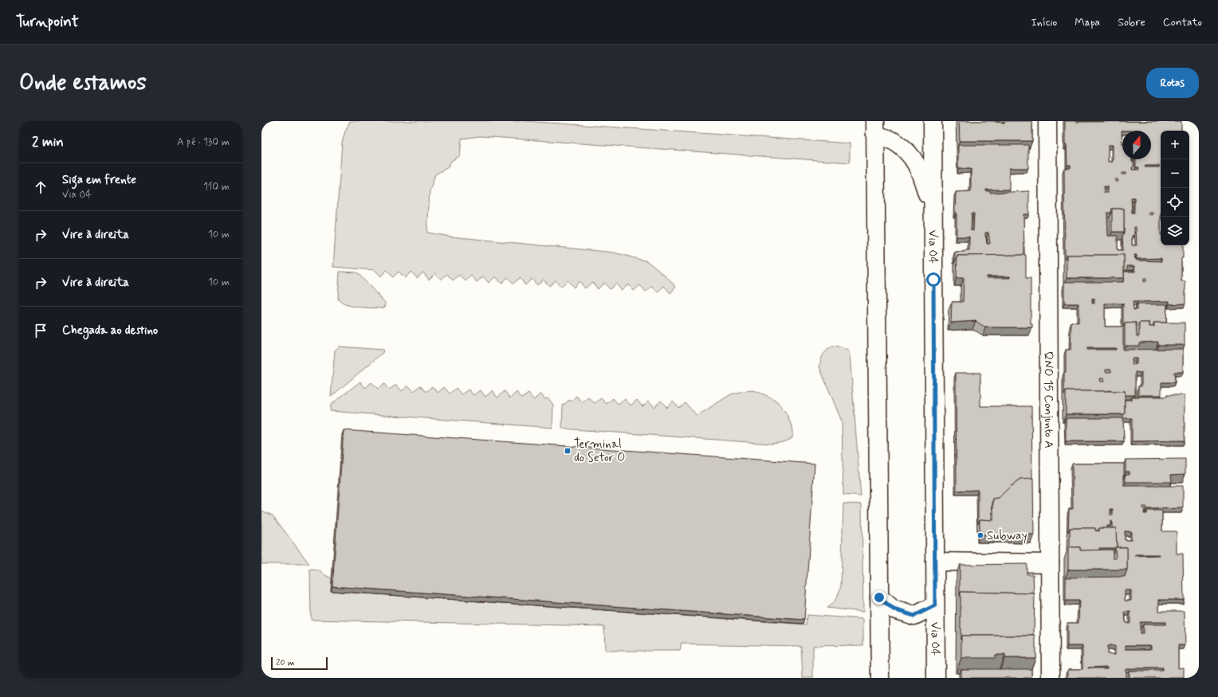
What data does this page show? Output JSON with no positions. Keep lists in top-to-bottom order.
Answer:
{
  "streets": {
    "main road": ["Via O4", "QNO 15 Conjunto A"]
  },
  "places": {
    "transit": ["Terminal do Setor O"],
    "other": ["Subway"]
  },
  "scale_bar": "20 m",
  "north": "top",
  "page": {
    "header": "Turnpoint",
    "nav": [
      "Início",
      "Mapa",
      "Sobre",
      "Contato"
    ],
    "buttons": "Rotas",
    "title": "Onde estamos",
    "heading": ["2 min", "A pé · 130 m"],
    "map_buttons": ["+", "−"],
    "list": [
      ["Siga em frente", "Via O4", "110 m"],
      ["Vire à direita", "10 m"],
      ["Vire à direita", "10 m"],
      "Chegada ao destino"
    ],
    "scale": "20 m"
  }
}
